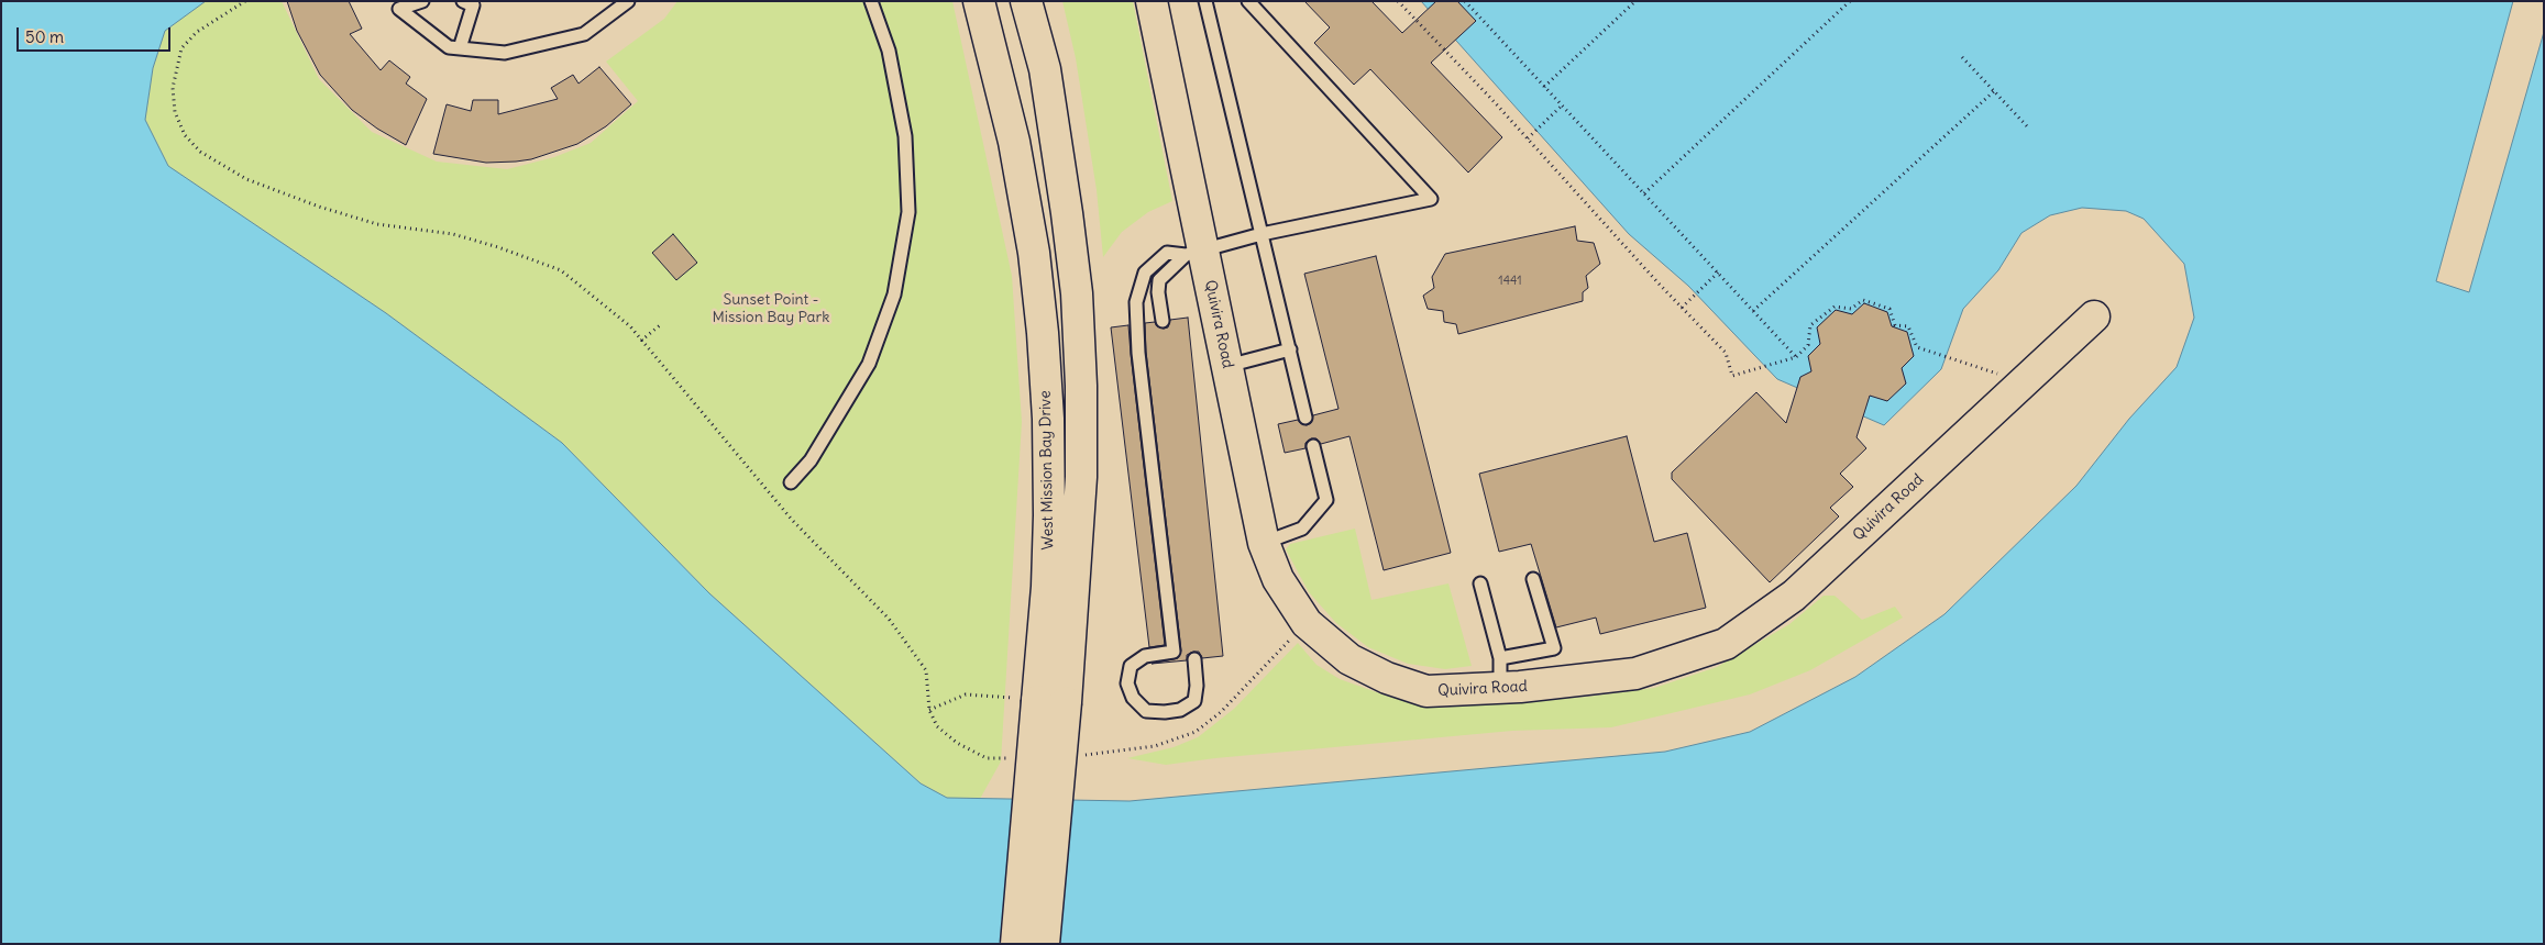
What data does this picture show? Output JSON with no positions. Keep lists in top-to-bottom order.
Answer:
{
  "streets": {
    "main road": ["Quivira Road", "West Mission Bay Drive"]
  },
  "parks": ["Sunset Point - Mission Bay Park"],
  "house_numbers": ["1441"],
  "scale_bar": "50 m"
}
